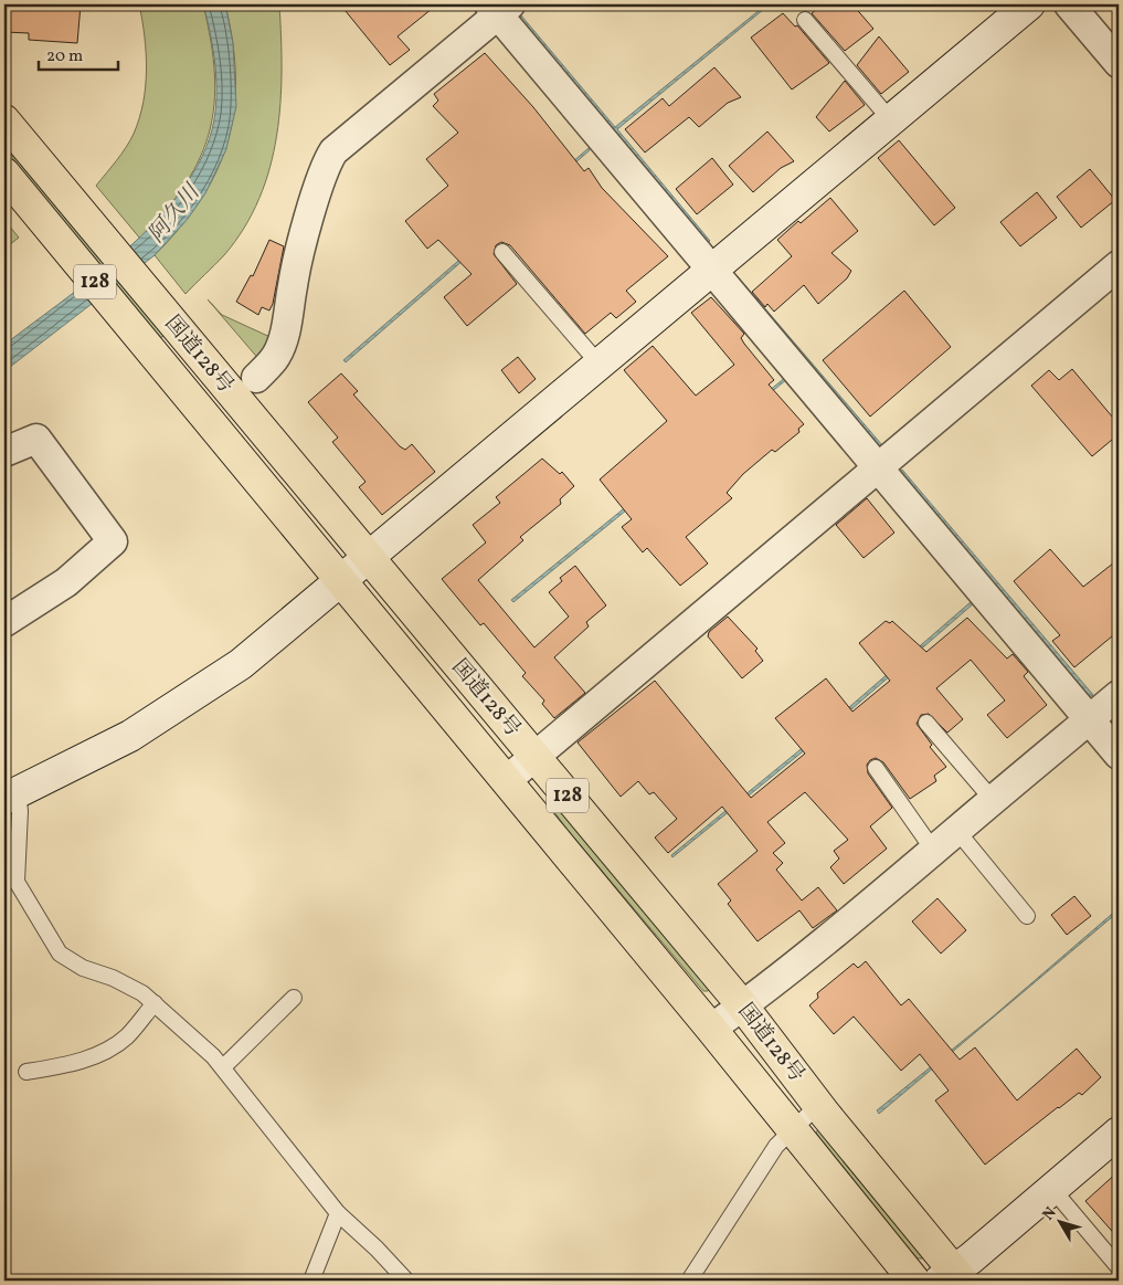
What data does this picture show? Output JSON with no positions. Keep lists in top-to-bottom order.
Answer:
{
  "streets": {
    "highway": ["128", "国道128号"]
  },
  "water": ["阿久川"],
  "scale_bar": "20 m",
  "north": "top left"
}
